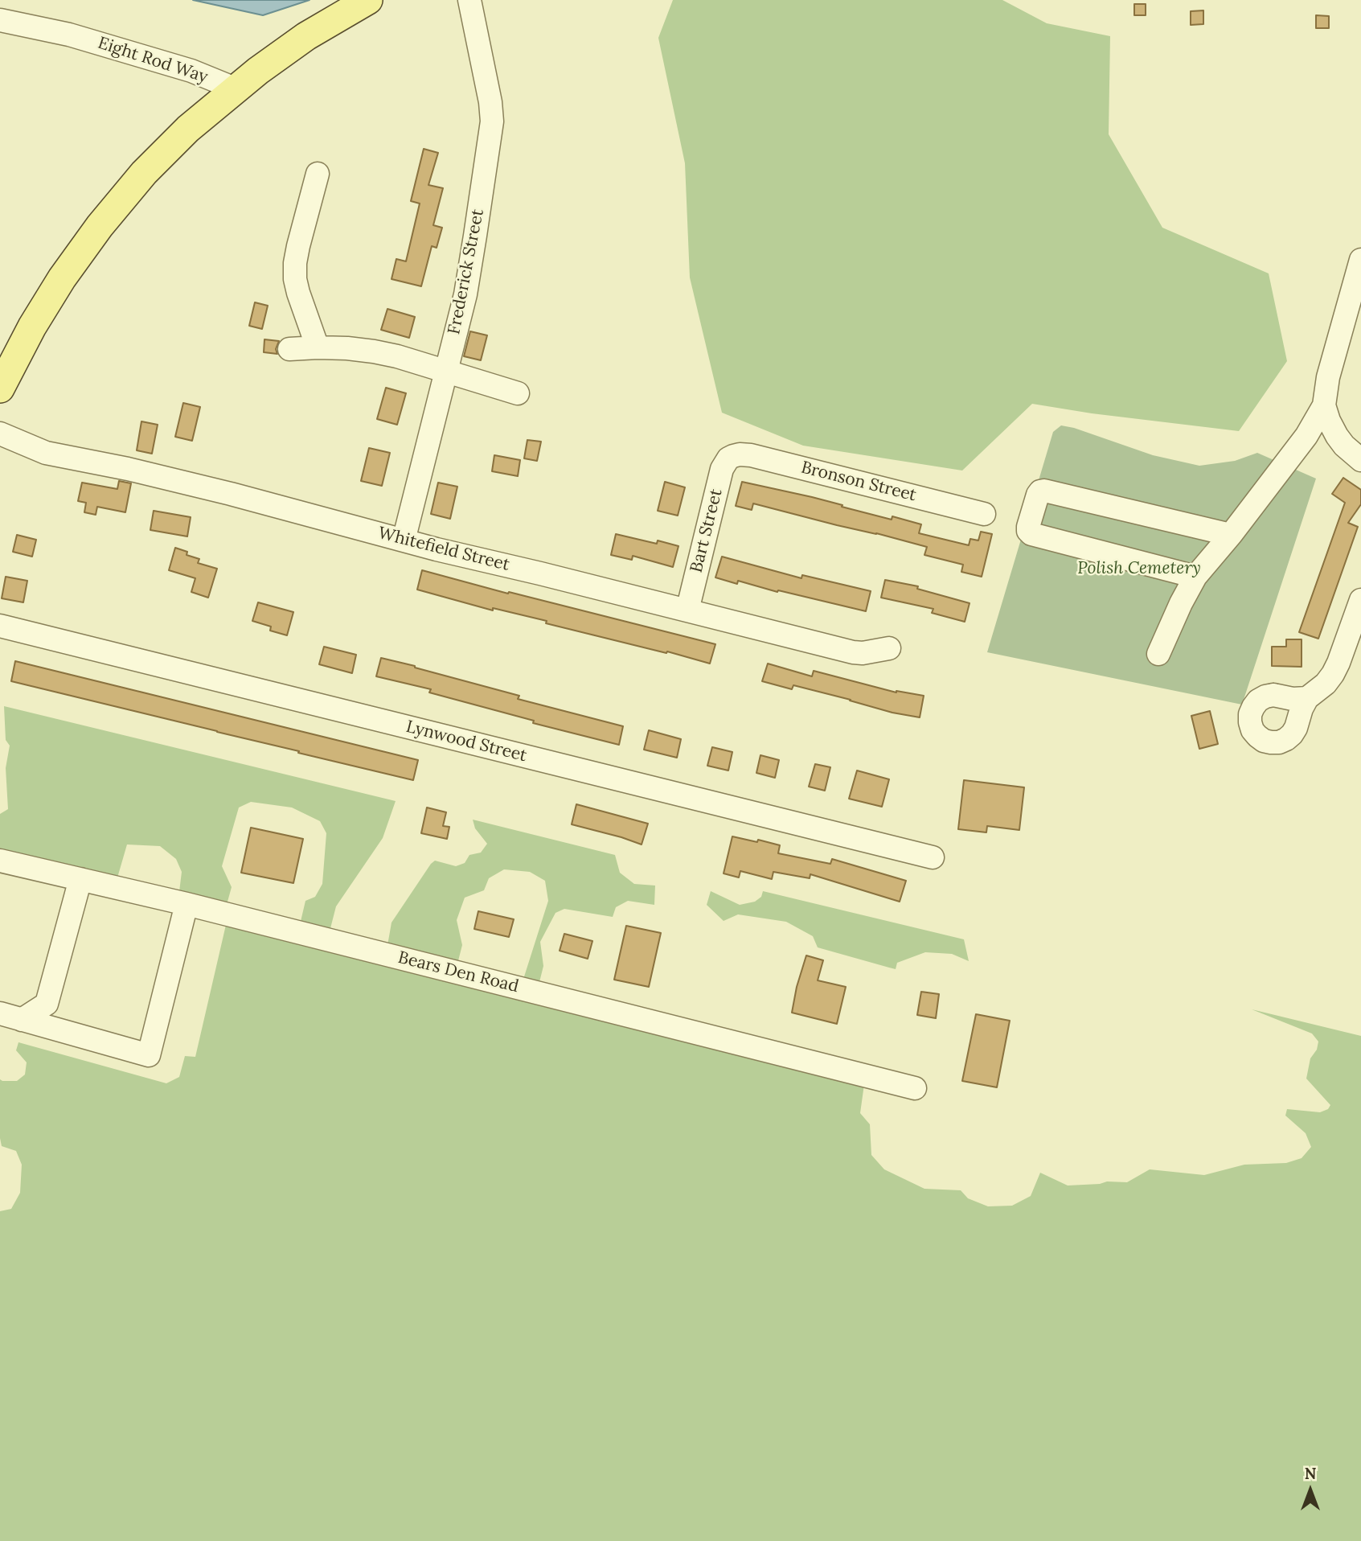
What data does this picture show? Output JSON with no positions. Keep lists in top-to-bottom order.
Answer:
{
  "streets": {
    "street": [
      "Eight Rod Way",
      "Frederick Street",
      "Bronson Street",
      "Bart Street",
      "Whitefield Street",
      "Lynwood Street",
      "Bears Den Road"
    ]
  },
  "crossings": [
    ["Frederick Street", "Whitefield Street"],
    ["Bronson Street", "Bart Street"],
    ["Bart Street", "Whitefield Street"]
  ],
  "parks": ["Polish Cemetery"],
  "north": "top"
}
